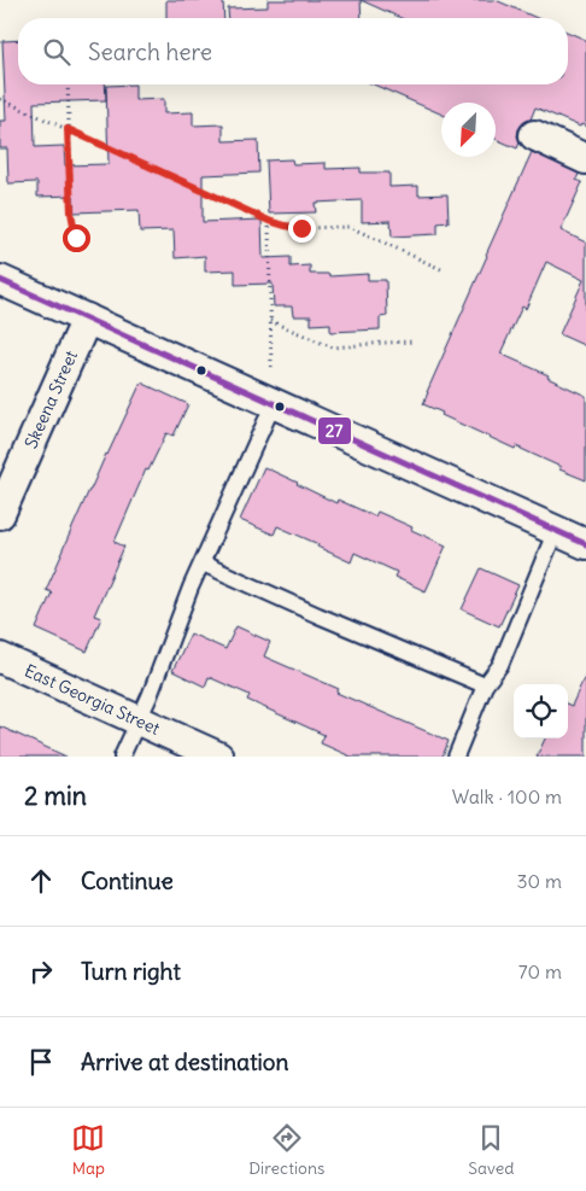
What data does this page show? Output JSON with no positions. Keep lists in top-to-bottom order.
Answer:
{
  "streets": {
    "street": ["Skeena Street", "East Georgia Street"]
  },
  "lines": ["transit line 27"],
  "north": "bottom left",
  "page": {
    "search": "Search here",
    "heading": ["2 min", "Walk · 100 m"],
    "list": [
      ["Continue", "30 m"],
      ["Turn right", "70 m"],
      "Arrive at destination"
    ],
    "nav": ["Map", "Directions", "Saved"]
  }
}
